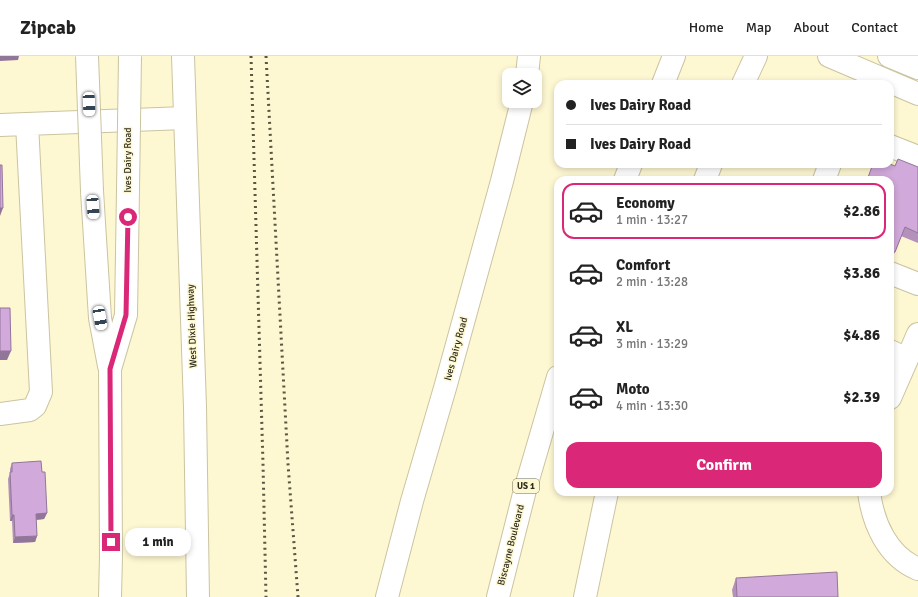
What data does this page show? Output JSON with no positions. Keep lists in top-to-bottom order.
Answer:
{
  "streets": {
    "main road": [
      "Ives Dairy Road",
      "West Dixie Highway",
      "US 1",
      "Biscayne Boulevard"
    ]
  },
  "page": {
    "header": "Zipcab",
    "nav": [
      "Home",
      "Map",
      "About",
      "Contact"
    ],
    "banner": ["Ives Dairy Road", "Ives Dairy Road"],
    "list": [
      {
        "name": "Economy",
        "note": "1 min · 13:27",
        "value": "$2.86"
      },
      {
        "name": "Comfort",
        "note": "2 min · 13:28",
        "value": "$3.86"
      },
      {
        "name": "XL",
        "note": "3 min · 13:29",
        "value": "$4.86"
      },
      {
        "name": "Moto",
        "note": "4 min · 13:30",
        "value": "$2.39"
      }
    ],
    "buttons": "Confirm",
    "bubble": "1 min"
  }
}
